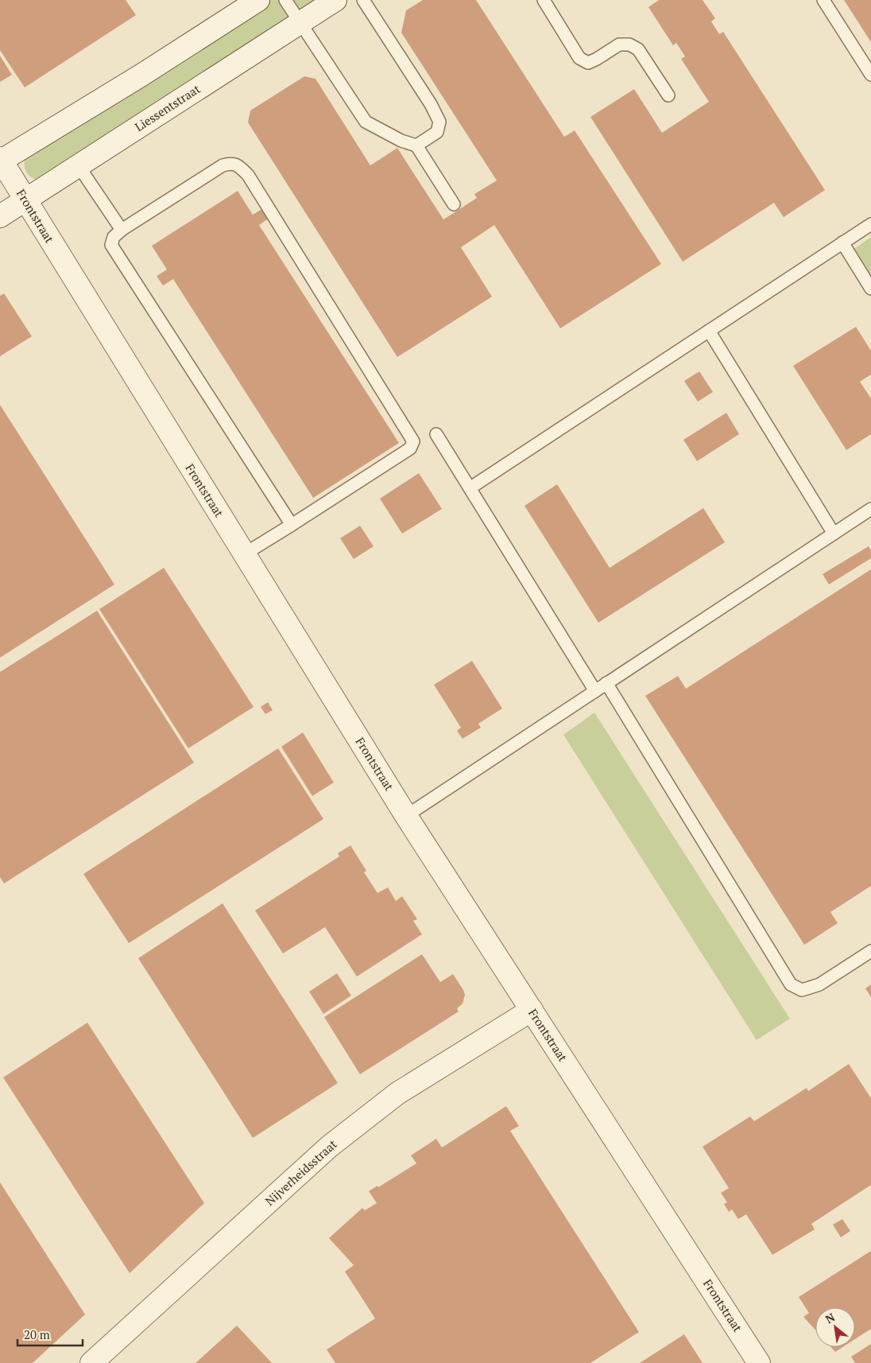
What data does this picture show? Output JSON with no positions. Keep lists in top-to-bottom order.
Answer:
{
  "streets": {
    "street": ["Liessentstraat", "Frontstraat", "Nijverheidsstraat"]
  },
  "crossings": [
    ["Liessentstraat", "Frontstraat"],
    ["Frontstraat", "Nijverheidsstraat"]
  ],
  "scale_bar": "20 m",
  "north": "top left"
}
